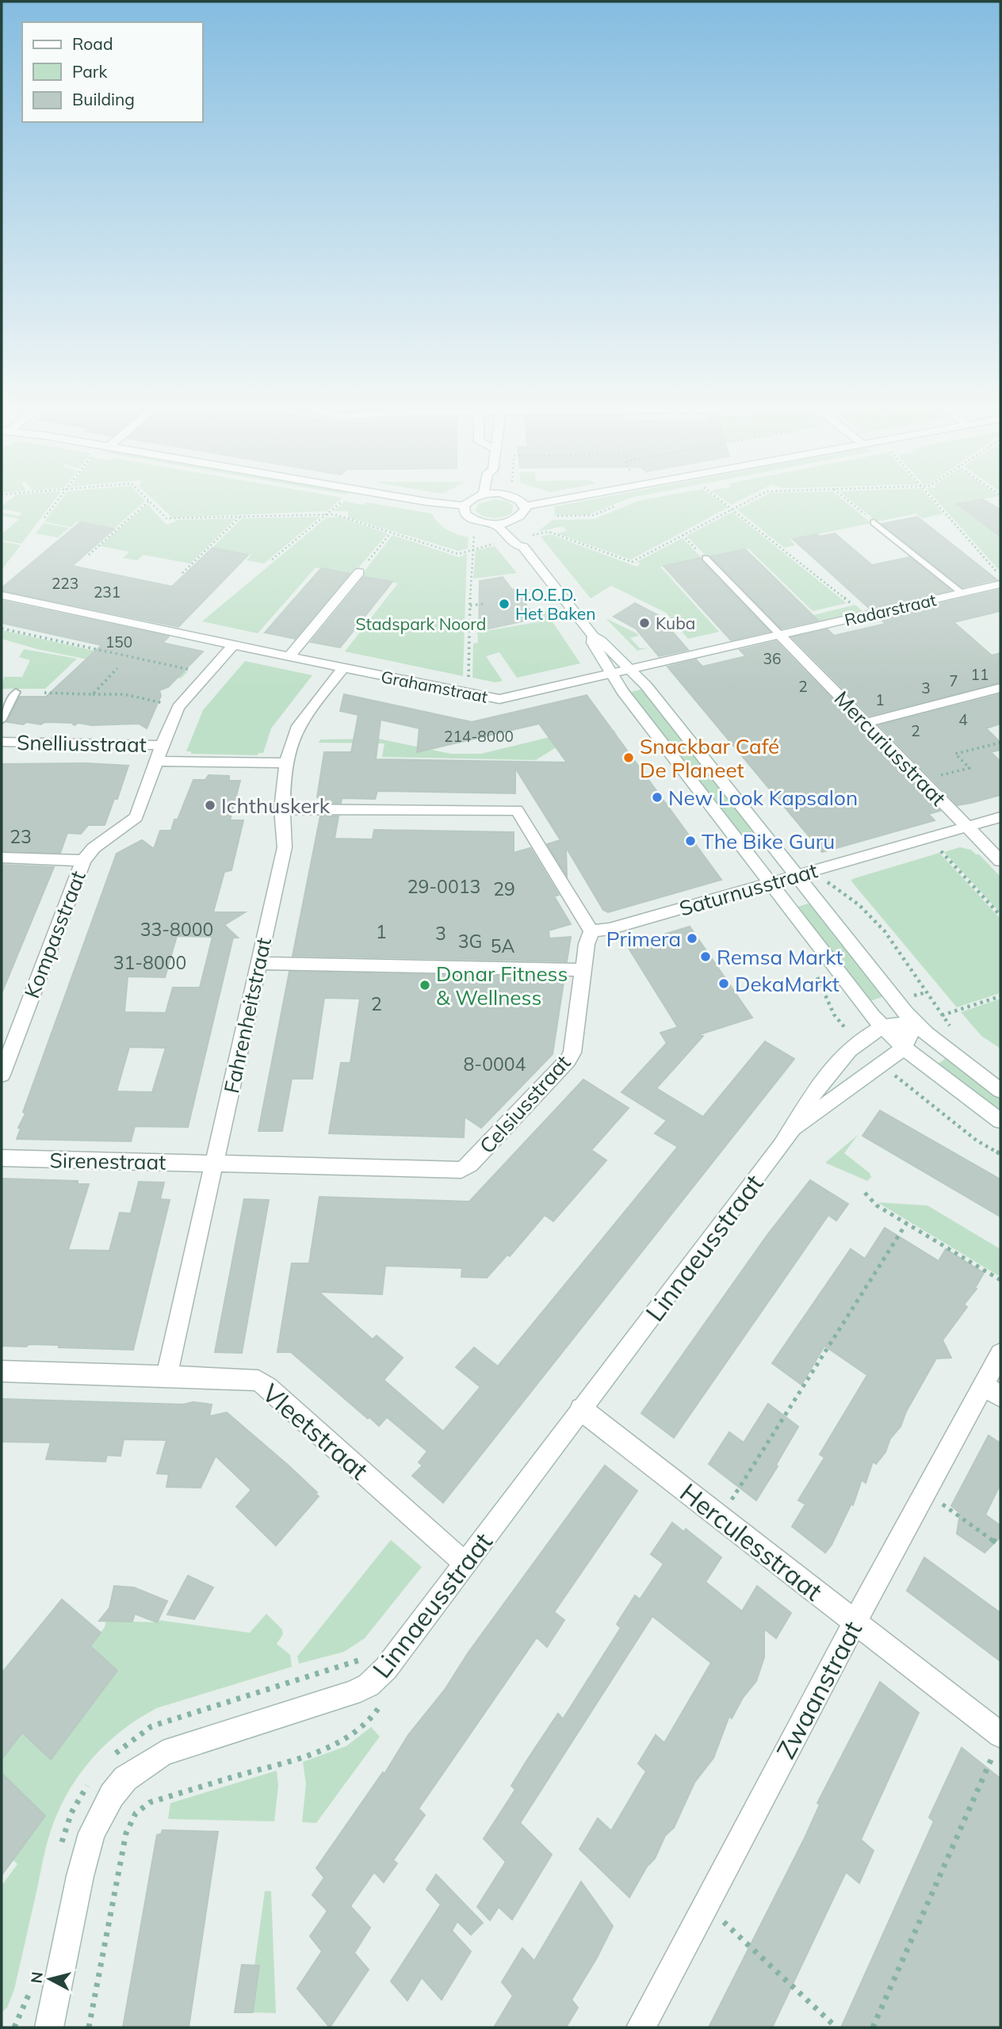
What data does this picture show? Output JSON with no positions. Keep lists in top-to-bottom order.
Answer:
{
  "streets": {
    "street": [
      "Radarstraat",
      "Grahamstraat",
      "Snelliusstraat",
      "Mercuriusstraat",
      "Saturnusstraat",
      "Kompasstraat",
      "Fahrenheitstraat",
      "Celsiusstraat",
      "Sirenestraat",
      "Linnaeusstraat",
      "Vleetstraat",
      "Herculesstraat",
      "Zwaanstraat"
    ]
  },
  "crossings": [
    ["Radarstraat", "Grahamstraat"],
    ["Radarstraat", "Mercuriusstraat"],
    ["Grahamstraat", "Kompasstraat"],
    ["Grahamstraat", "Fahrenheitstraat"],
    ["Snelliusstraat", "Kompasstraat"],
    ["Snelliusstraat", "Fahrenheitstraat"],
    ["Mercuriusstraat", "Saturnusstraat"],
    ["Saturnusstraat", "Celsiusstraat"],
    ["Fahrenheitstraat", "Celsiusstraat"],
    ["Fahrenheitstraat", "Sirenestraat"],
    ["Fahrenheitstraat", "Vleetstraat"],
    ["Celsiusstraat", "Sirenestraat"],
    ["Linnaeusstraat", "Vleetstraat"],
    ["Linnaeusstraat", "Herculesstraat"],
    ["Herculesstraat", "Zwaanstraat"]
  ],
  "parks": ["Stadspark Noord"],
  "places": [
    "H.O.E.D. Het Baken",
    "Kuba",
    "Snackbar Café De Planeet",
    "New Look Kapsalon",
    "Ichthuskerk",
    "The Bike Guru",
    "Primera",
    "Remsa Markt",
    "DekaMarkt",
    "Donar Fitness & Wellness"
  ],
  "house_numbers": [
    "223",
    "231",
    "150",
    "36",
    "11",
    "7",
    "2",
    "3",
    "1",
    "4",
    "2",
    "214-8000",
    "23",
    "29-0013",
    "29",
    "33-8000",
    "1",
    "3",
    "3G",
    "5A",
    "31-8000",
    "2",
    "8-0004"
  ],
  "legend": ["Road", "Park", "Building"],
  "north": "left"
}
